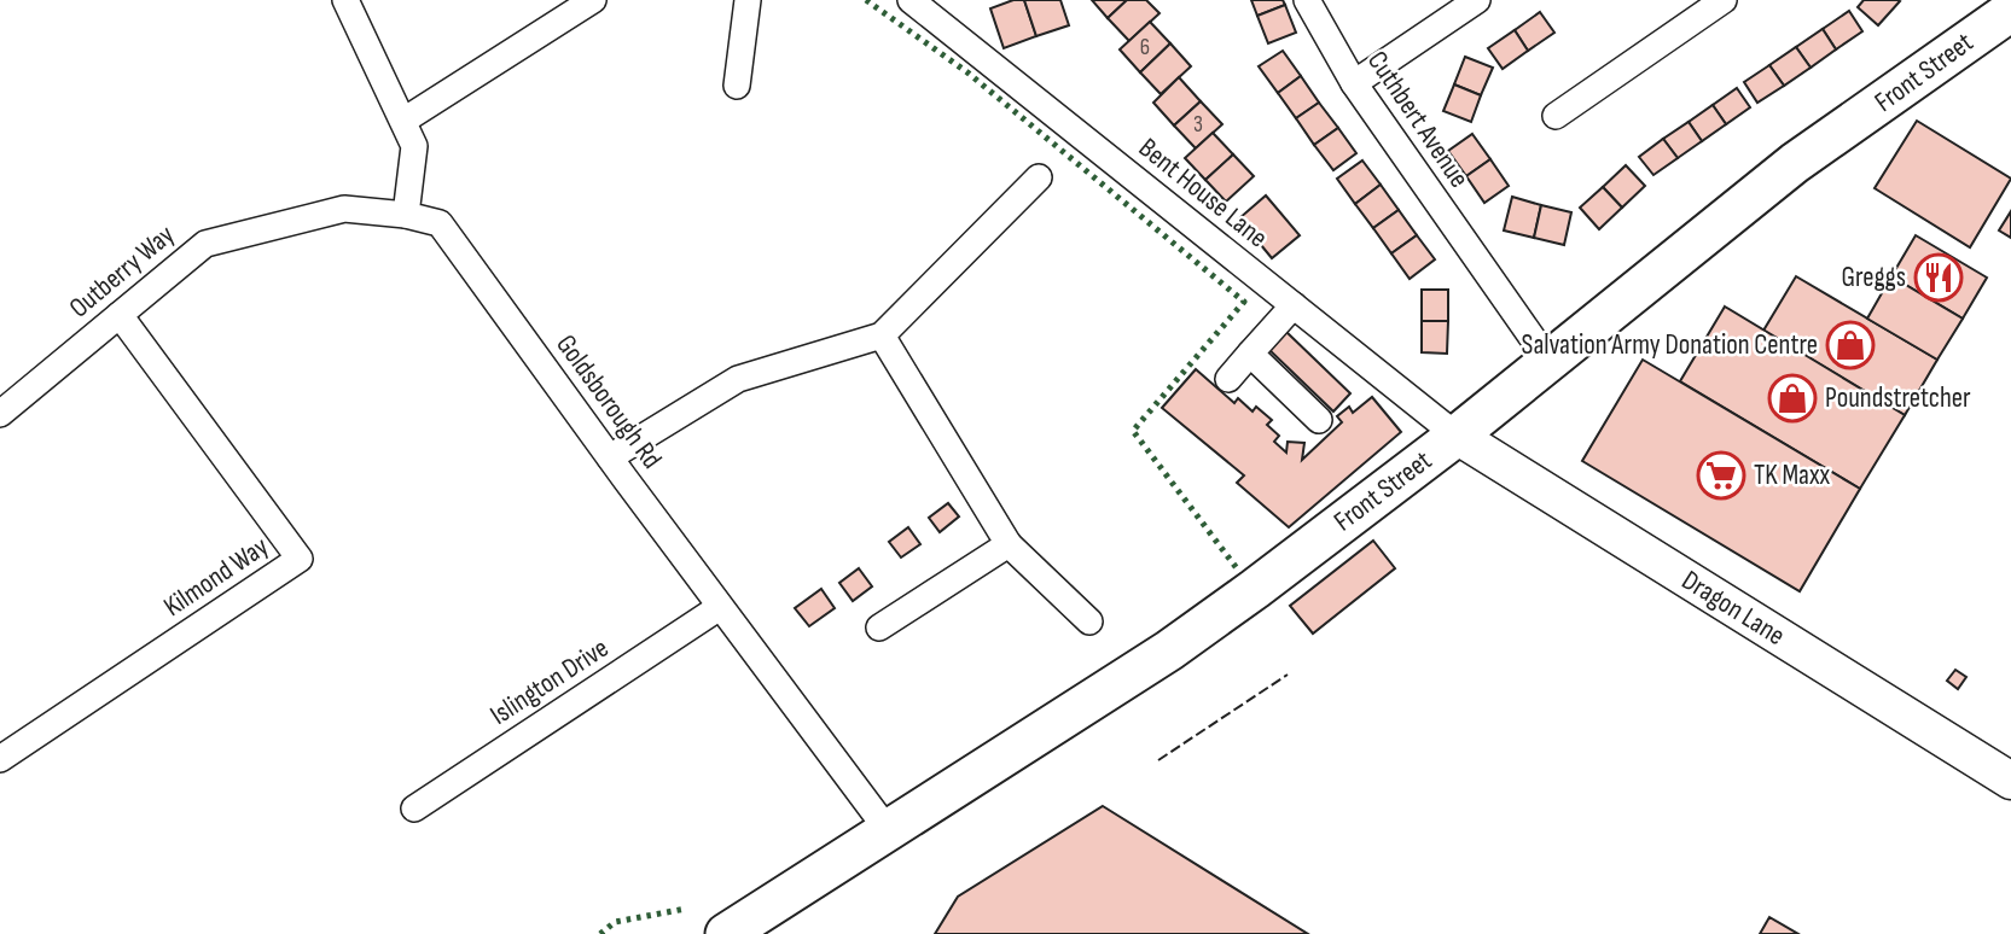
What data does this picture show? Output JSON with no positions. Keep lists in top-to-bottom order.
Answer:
{
  "streets": {
    "main road": ["Front Street"],
    "street": [
      "Cuthbert Avenue",
      "Bent House Lane",
      "Outberry Way",
      "Goldsborough Rd",
      "Kilmond Way",
      "Dragon Lane",
      "Islington Drive"
    ]
  },
  "crossings": [
    ["Front Street", "Cuthbert Avenue"],
    ["Front Street", "Bent House Lane"],
    ["Front Street", "Goldsborough Rd"],
    ["Front Street", "Dragon Lane"],
    ["Bent House Lane", "Dragon Lane"],
    ["Outberry Way", "Goldsborough Rd"],
    ["Outberry Way", "Kilmond Way"],
    ["Goldsborough Rd", "Islington Drive"]
  ],
  "places": {
    "restaurant": ["Greggs"],
    "shop": ["Salvation Army Donation Centre", "Poundstretcher"],
    "supermarket": ["TK Maxx"]
  },
  "house_numbers": ["6", "3"]
}
